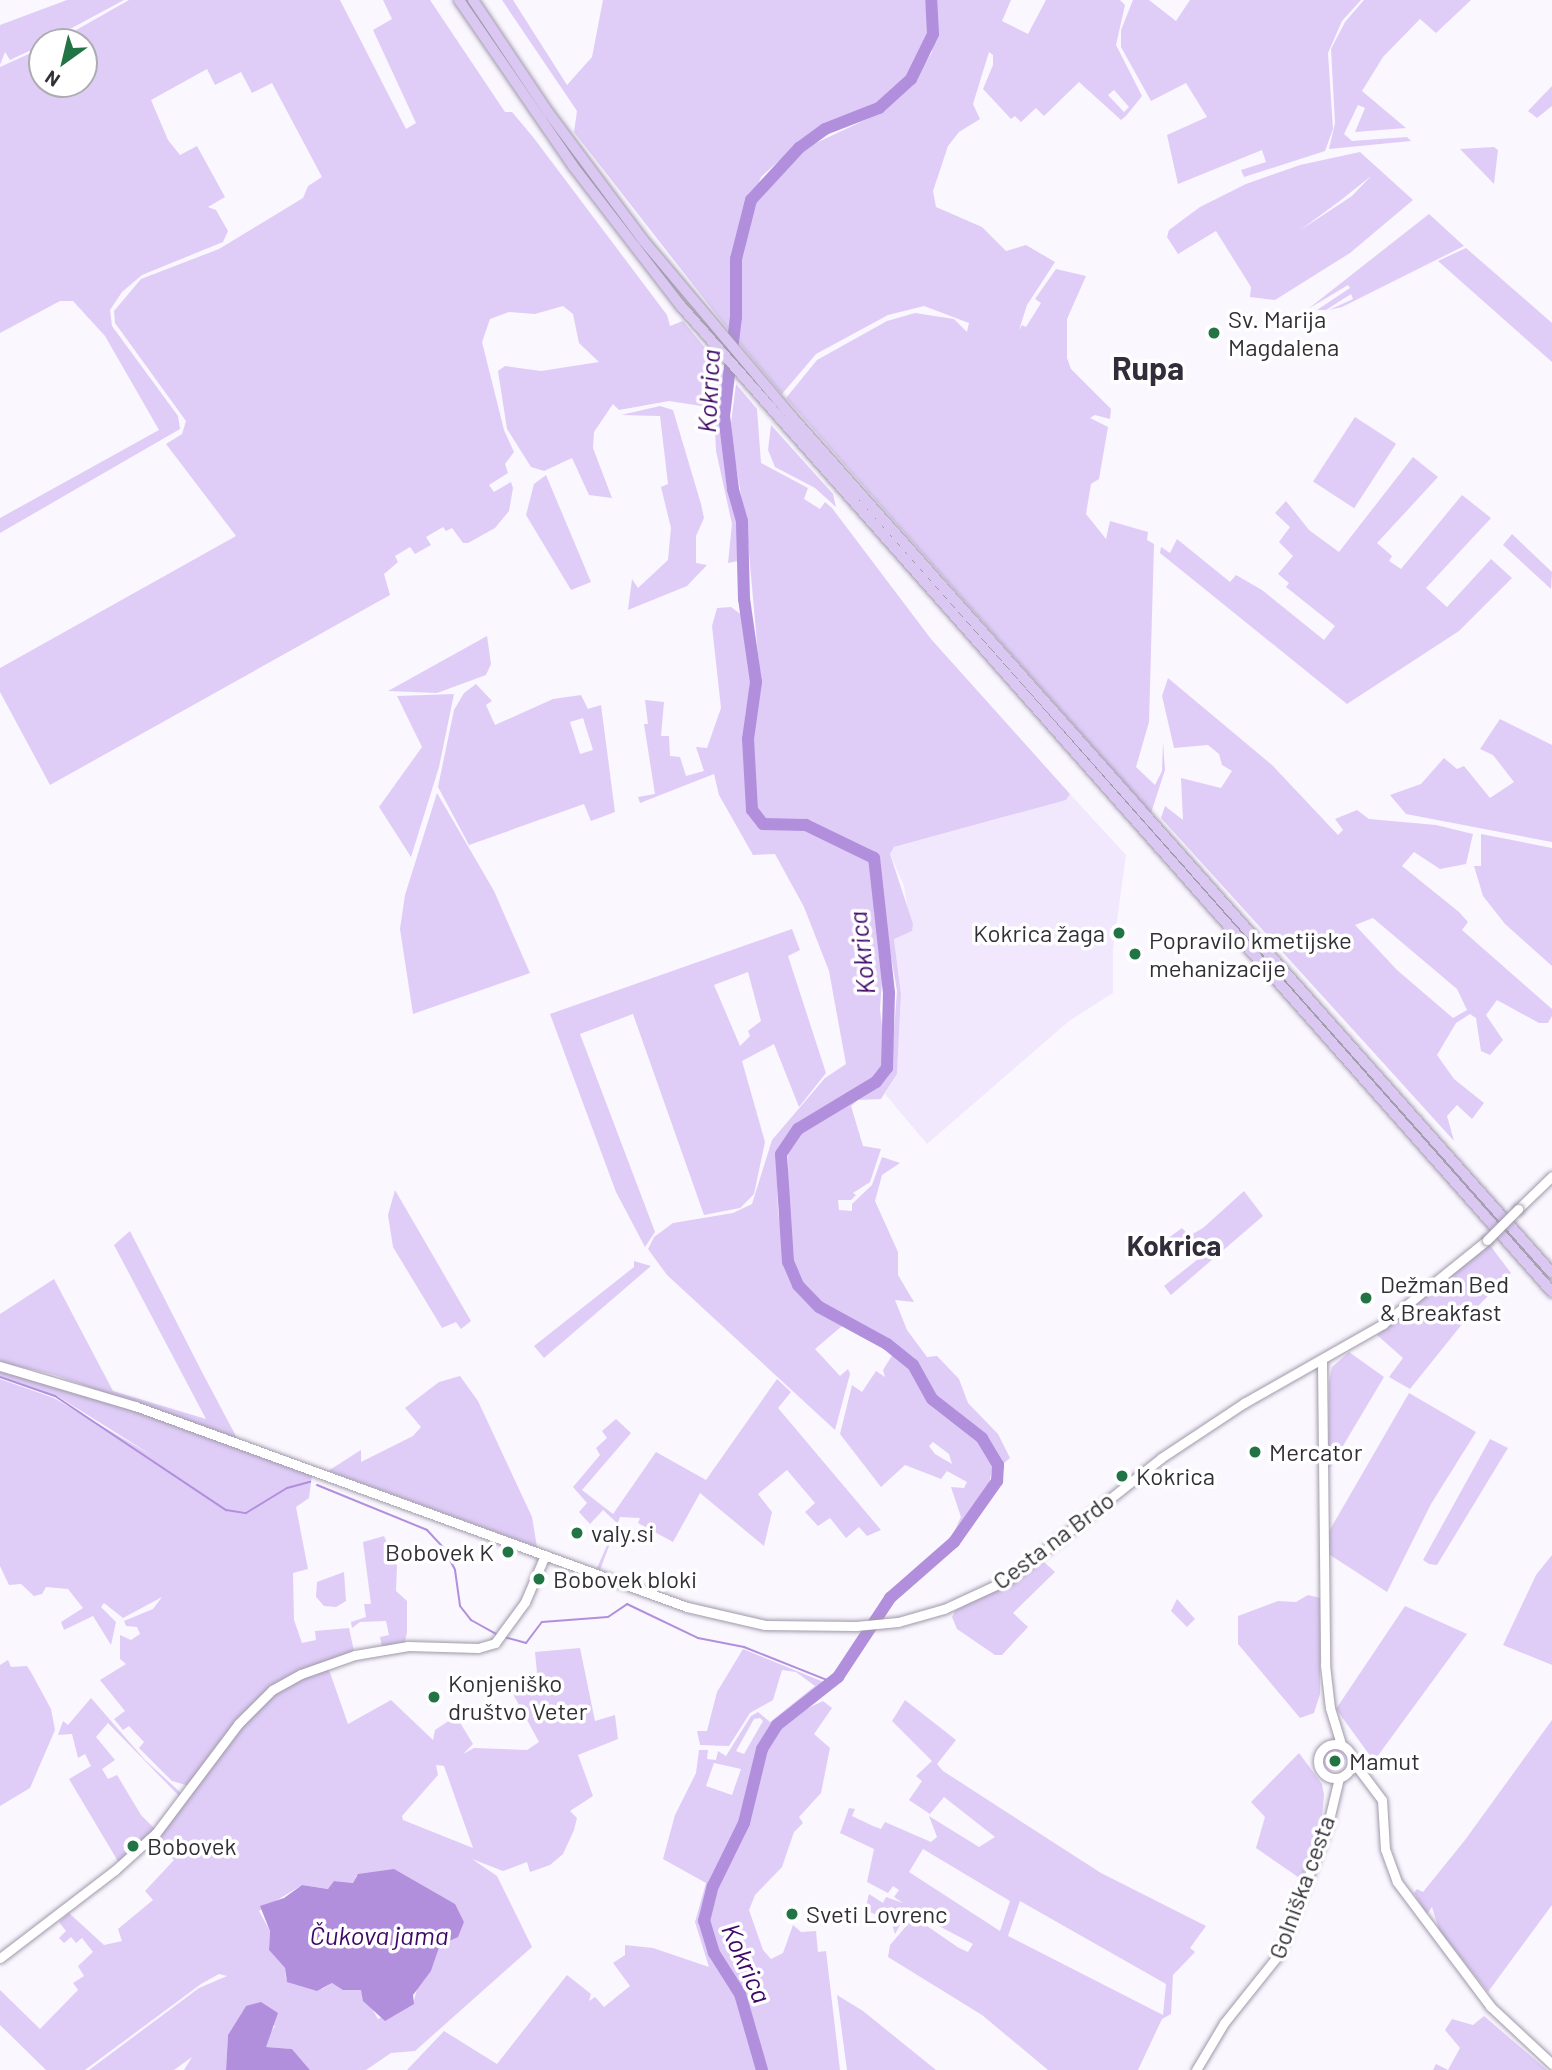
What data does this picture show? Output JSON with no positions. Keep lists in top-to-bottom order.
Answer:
{
  "streets": {
    "street": ["Cesta na Brdo", "Golniška cesta"]
  },
  "districts": ["Rupa", "Kokrica"],
  "water": ["Kokrica", "Čukova jama"],
  "places": [
    "Sv. Marija Magdalena",
    "Kokrica žaga",
    "Popravilo kmetijske mehanizacije",
    "Dežman Bed & Breakfast",
    "Mercator",
    "Kokrica",
    "valy.si",
    "Bobovek K",
    "Bobovek bloki",
    "Konjeniško društvo Veter",
    "Mamut",
    "Bobovek",
    "Sveti Lovrenc"
  ],
  "north": "bottom left"
}
